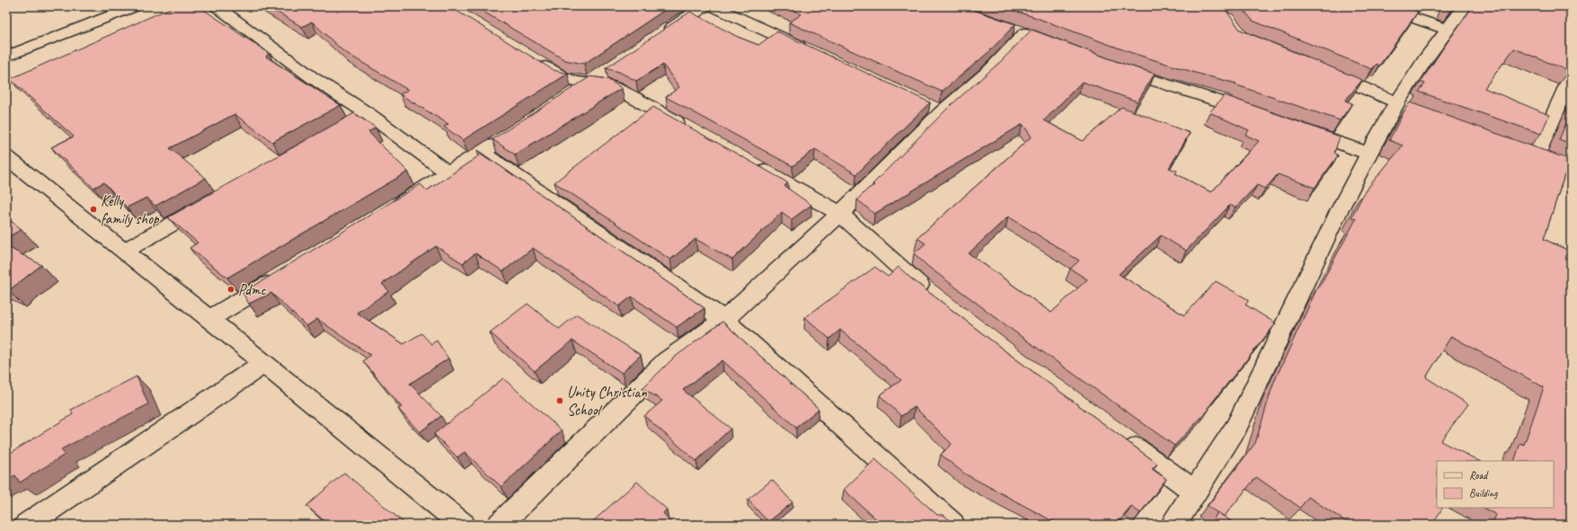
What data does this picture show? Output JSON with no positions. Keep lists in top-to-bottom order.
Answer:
{
  "places": ["Kelly family shop", "Pdmc", "Unity Christian School"],
  "legend": ["Road", "Building"]
}
